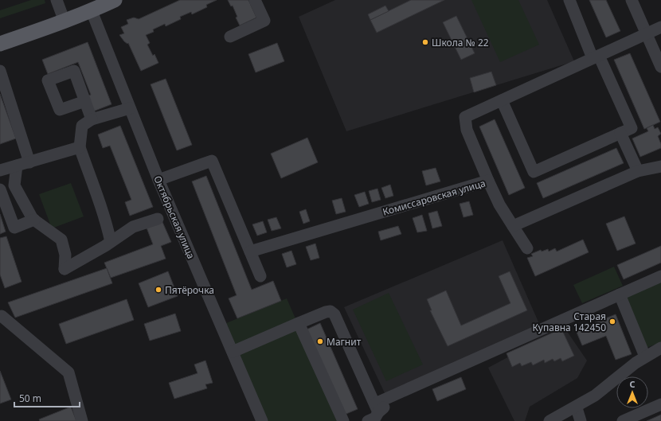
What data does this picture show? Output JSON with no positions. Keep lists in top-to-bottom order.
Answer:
{
  "streets": {
    "street": ["Комиссаровская улица", "Октябрьская улица"]
  },
  "places": [
    "Школа № 22",
    "Пятёрочка",
    "Старая Купавна 142450",
    "Магнит"
  ],
  "scale_bar": "50 m",
  "north": "top"
}
